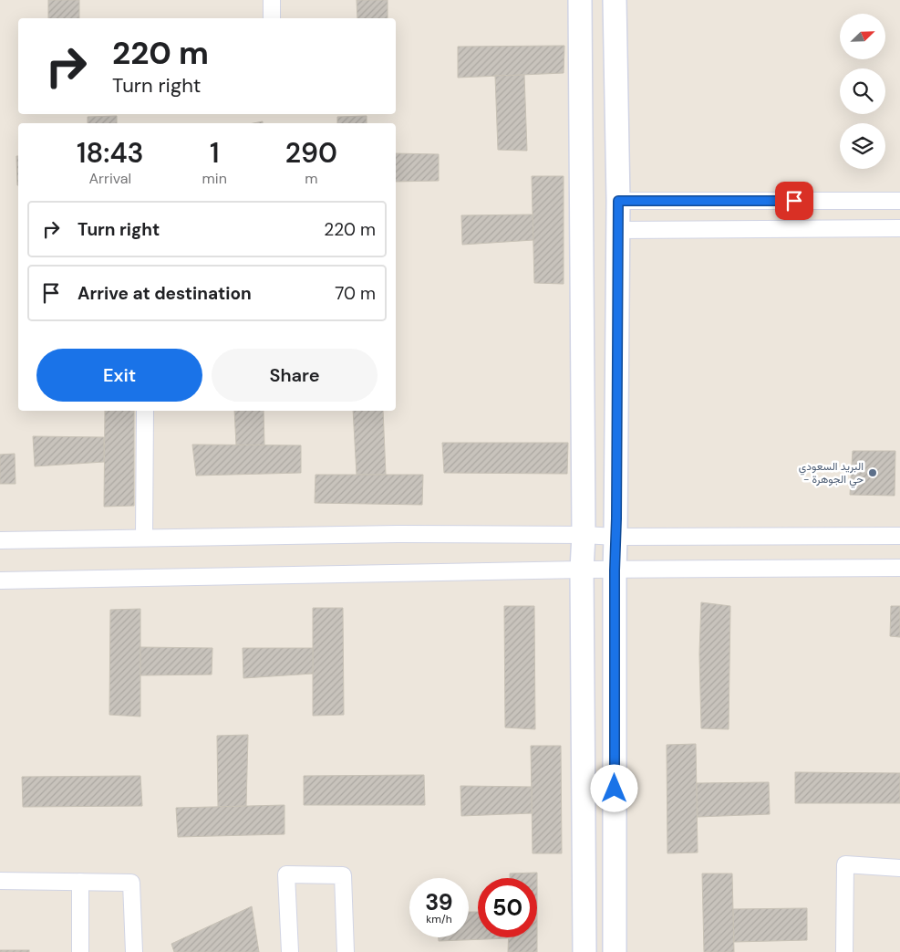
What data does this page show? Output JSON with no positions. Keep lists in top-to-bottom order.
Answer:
{
  "places": ["البريد السعودي - حي الجوهرة"],
  "north": "top right",
  "page": {
    "turn": ["220 m", "Turn right"],
    "eta": [
      "18:43",
      "Arrival",
      "1",
      "min",
      "290",
      "m"
    ],
    "list": [
      {
        "name": "Turn right",
        "value": "220 m"
      },
      {
        "name": "Arrive at destination",
        "value": "70 m"
      }
    ],
    "buttons": ["Exit", "Share"],
    "speed": "39 km/h",
    "limit": "50"
  }
}
